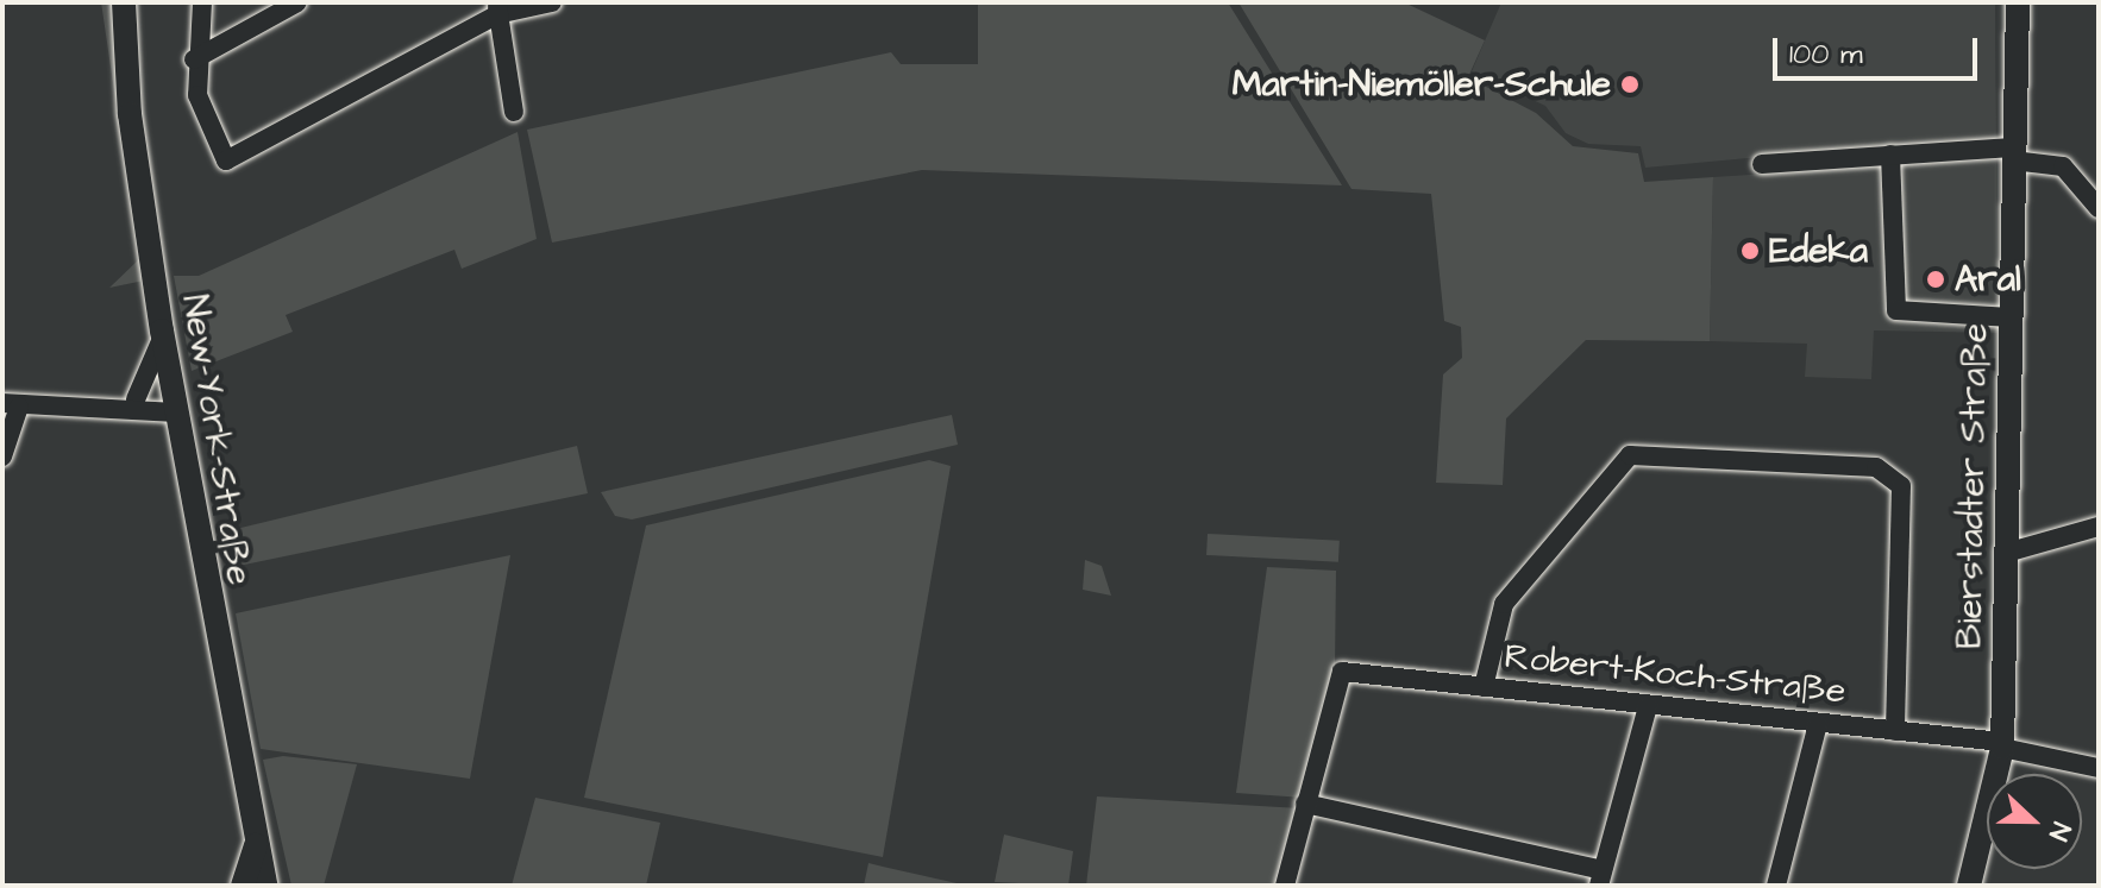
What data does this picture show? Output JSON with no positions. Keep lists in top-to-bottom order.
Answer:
{
  "streets": {
    "main road": ["New-York-Straße", "Bierstadter Straße"],
    "street": ["Robert-Koch-Straße"]
  },
  "crossings": [
    ["Bierstadter Straße", "Robert-Koch-Straße"]
  ],
  "places": ["Martin-Niemöller-Schule", "Edeka", "Aral"],
  "scale_bar": "100 m",
  "north": "right"
}
